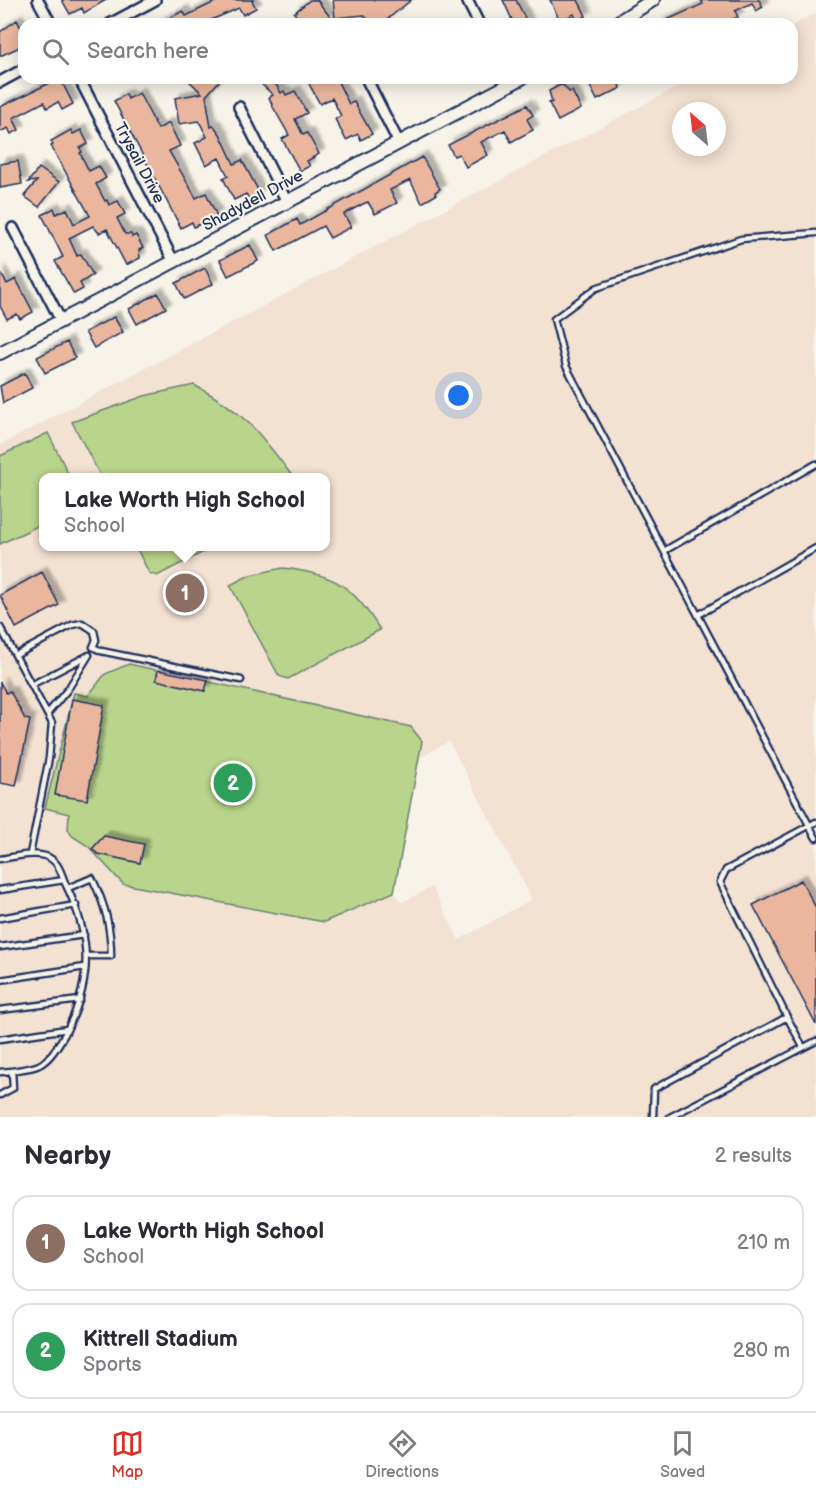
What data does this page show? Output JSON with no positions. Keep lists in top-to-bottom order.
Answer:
{
  "streets": {
    "street": ["Trysail Drive", "Shadydell Drive"]
  },
  "crossings": [
    ["Trysail Drive", "Shadydell Drive"]
  ],
  "north": "top left",
  "page": {
    "search": "Search here",
    "popup": ["Lake Worth High School", "School"],
    "pins": ["1", "2"],
    "heading": ["Nearby", "2 results"],
    "list": [
      {
        "mark": "1",
        "name": "Lake Worth High School",
        "note": "School",
        "value": "210 m"
      },
      {
        "mark": "2",
        "name": "Kittrell Stadium",
        "note": "Sports",
        "value": "280 m"
      }
    ],
    "nav": ["Map", "Directions", "Saved"]
  }
}
